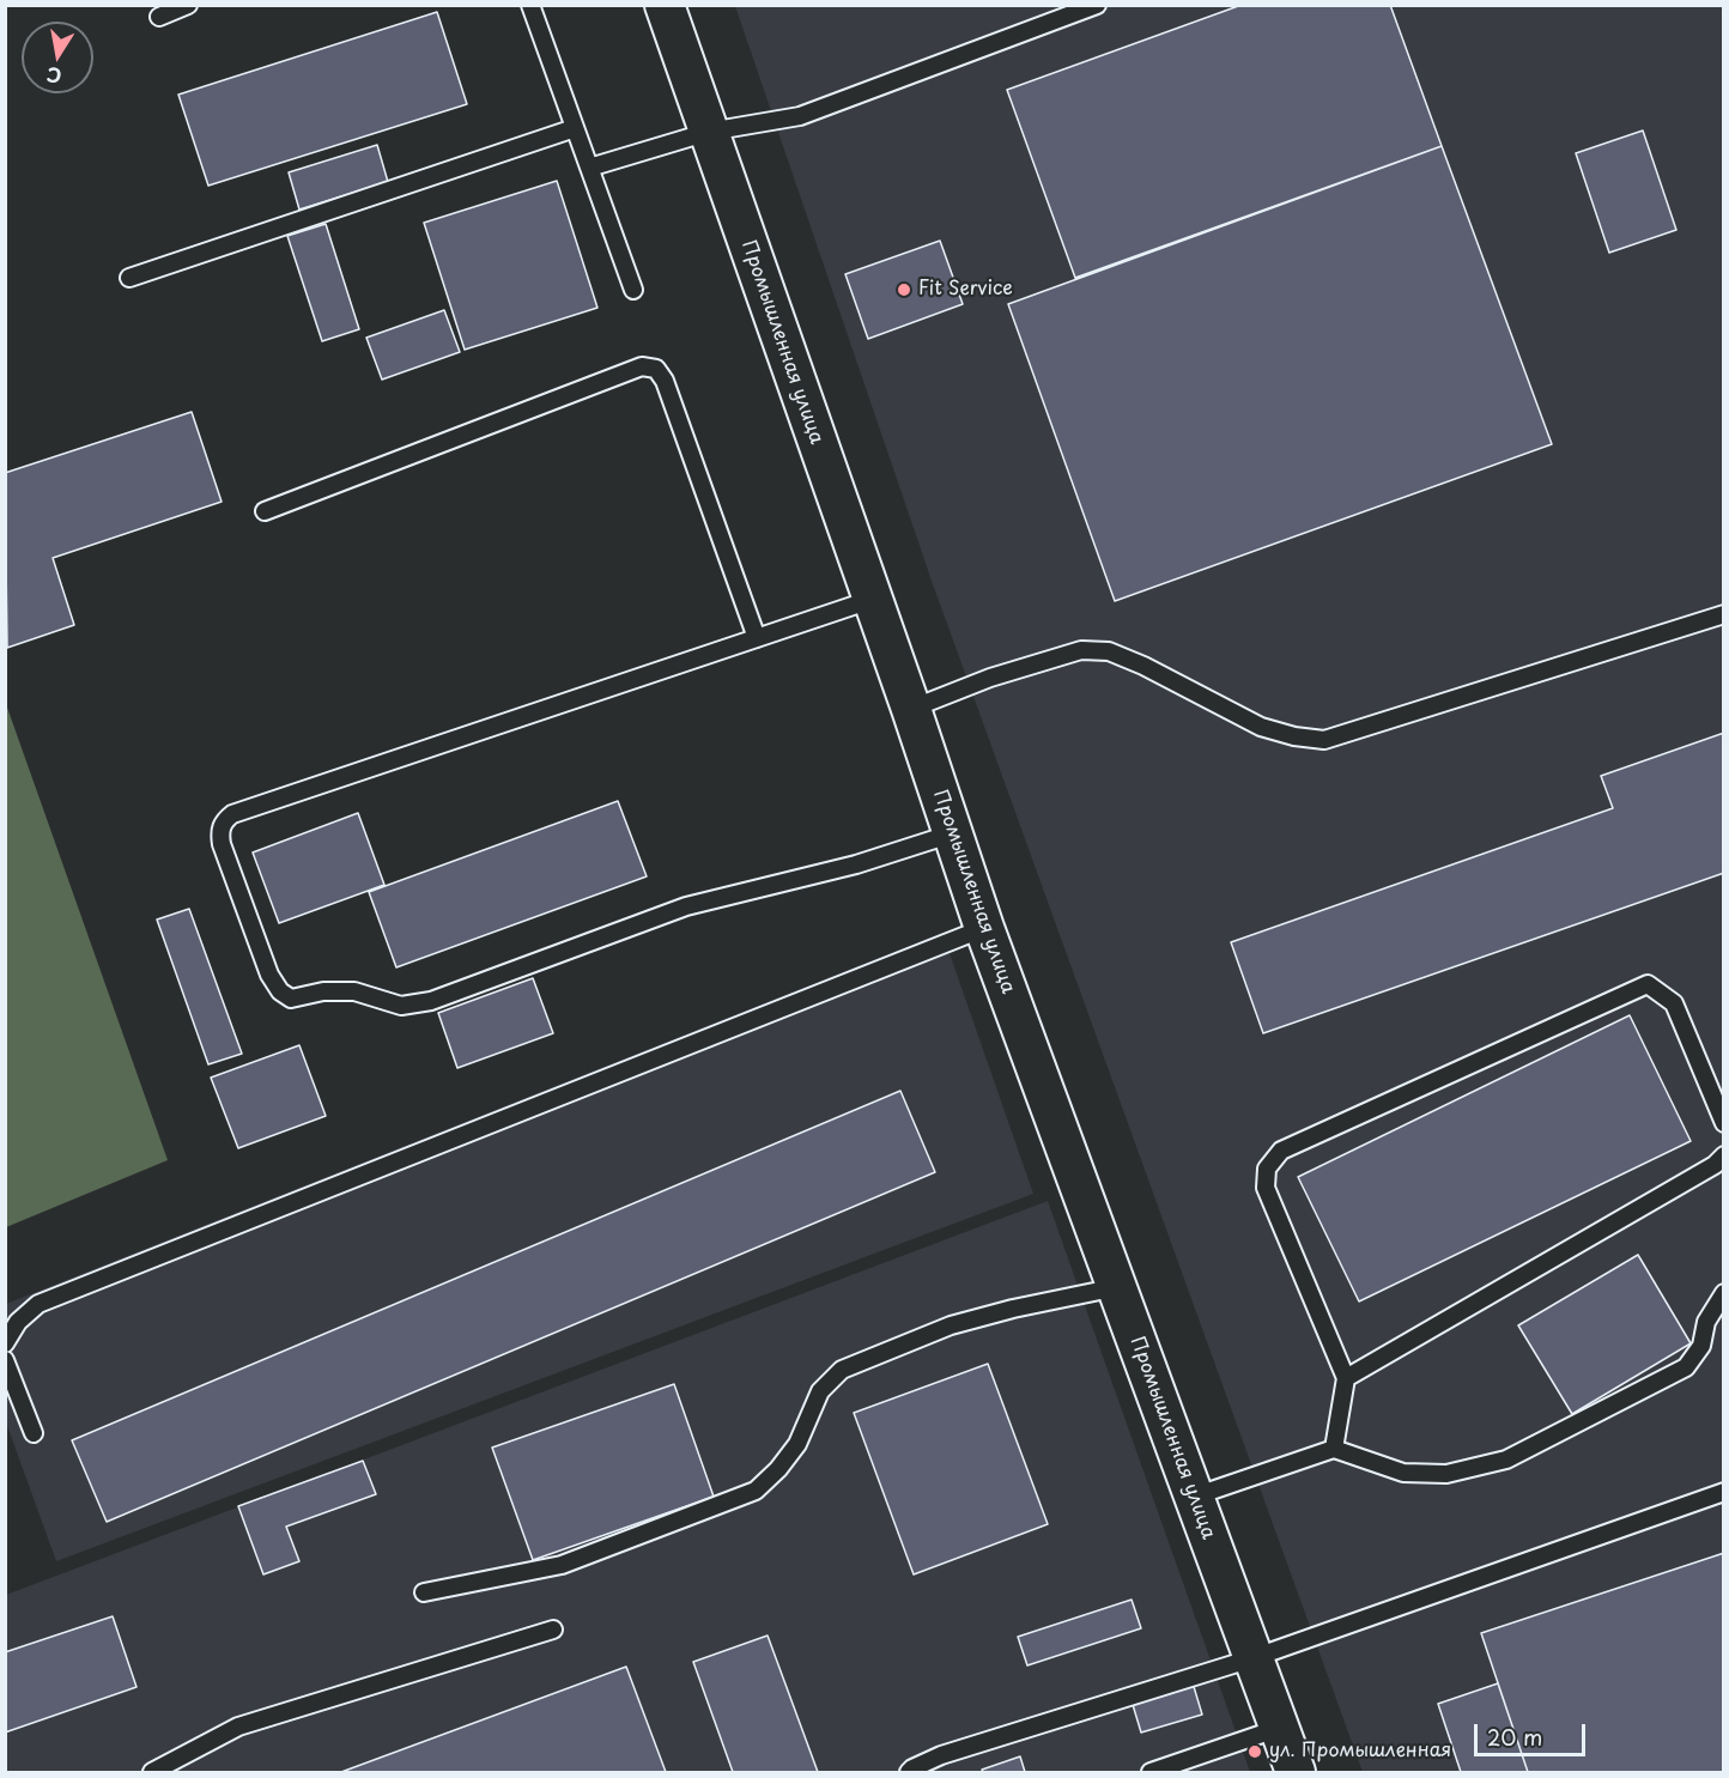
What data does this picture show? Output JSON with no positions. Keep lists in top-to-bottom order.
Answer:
{
  "streets": {
    "street": ["Промышленная улица"]
  },
  "places": ["Fit Service", "ул. Промышленная"],
  "scale_bar": "20 m",
  "north": "bottom"
}
